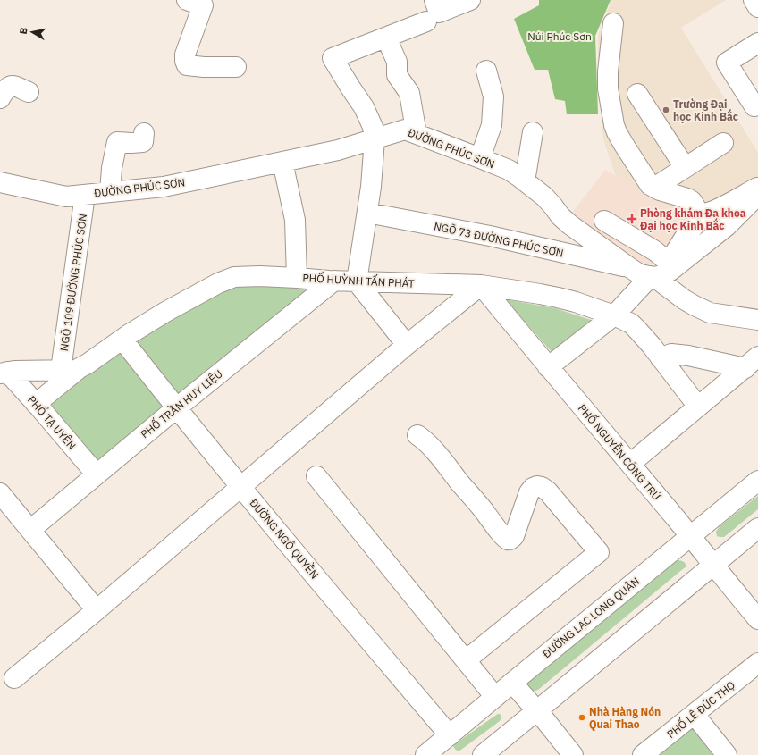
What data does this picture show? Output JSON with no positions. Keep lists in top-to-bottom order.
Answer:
{
  "streets": {
    "street": [
      "ĐƯỜNG PHÚC SƠN",
      "NGÕ 73 ĐƯỜNG PHÚC SƠN",
      "PHỐ HUỲNH TẤN PHÁT",
      "NGÕ 109 ĐƯỜNG PHÚC SƠN",
      "PHỐ TRẦN HUY LIỆU",
      "PHỐ TẠ UYÊN",
      "PHỐ NGUYỄN CÔNG TRỨ",
      "ĐƯỜNG NGÔ QUYỀN",
      "ĐƯỜNG LẠC LONG QUÂN",
      "PHỐ LÊ ĐỨC THỌ"
    ]
  },
  "crossings": [
    ["ĐƯỜNG PHÚC SƠN", "NGÕ 73 ĐƯỜNG PHÚC SƠN"],
    ["ĐƯỜNG PHÚC SƠN", "NGÕ 109 ĐƯỜNG PHÚC SƠN"],
    ["PHỐ HUỲNH TẤN PHÁT", "NGÕ 109 ĐƯỜNG PHÚC SƠN"],
    ["PHỐ HUỲNH TẤN PHÁT", "PHỐ TRẦN HUY LIỆU"],
    ["PHỐ HUỲNH TẤN PHÁT", "PHỐ TẠ UYÊN"],
    ["PHỐ HUỲNH TẤN PHÁT", "PHỐ NGUYỄN CÔNG TRỨ"],
    ["PHỐ HUỲNH TẤN PHÁT", "ĐƯỜNG NGÔ QUYỀN"],
    ["PHỐ TRẦN HUY LIỆU", "PHỐ TẠ UYÊN"],
    ["PHỐ TRẦN HUY LIỆU", "ĐƯỜNG NGÔ QUYỀN"],
    ["PHỐ NGUYỄN CÔNG TRỨ", "ĐƯỜNG LẠC LONG QUÂN"],
    ["ĐƯỜNG NGÔ QUYỀN", "ĐƯỜNG LẠC LONG QUÂN"]
  ],
  "parks": ["Núi Phúc Sơn"],
  "places": {
    "other": ["Trường Đại học Kinh Bắc", "Nhà Hàng Nón Quai Thao"],
    "health": ["Phòng khám Đa khoa Đại học Kinh Bắc"]
  },
  "north": "left"
}
